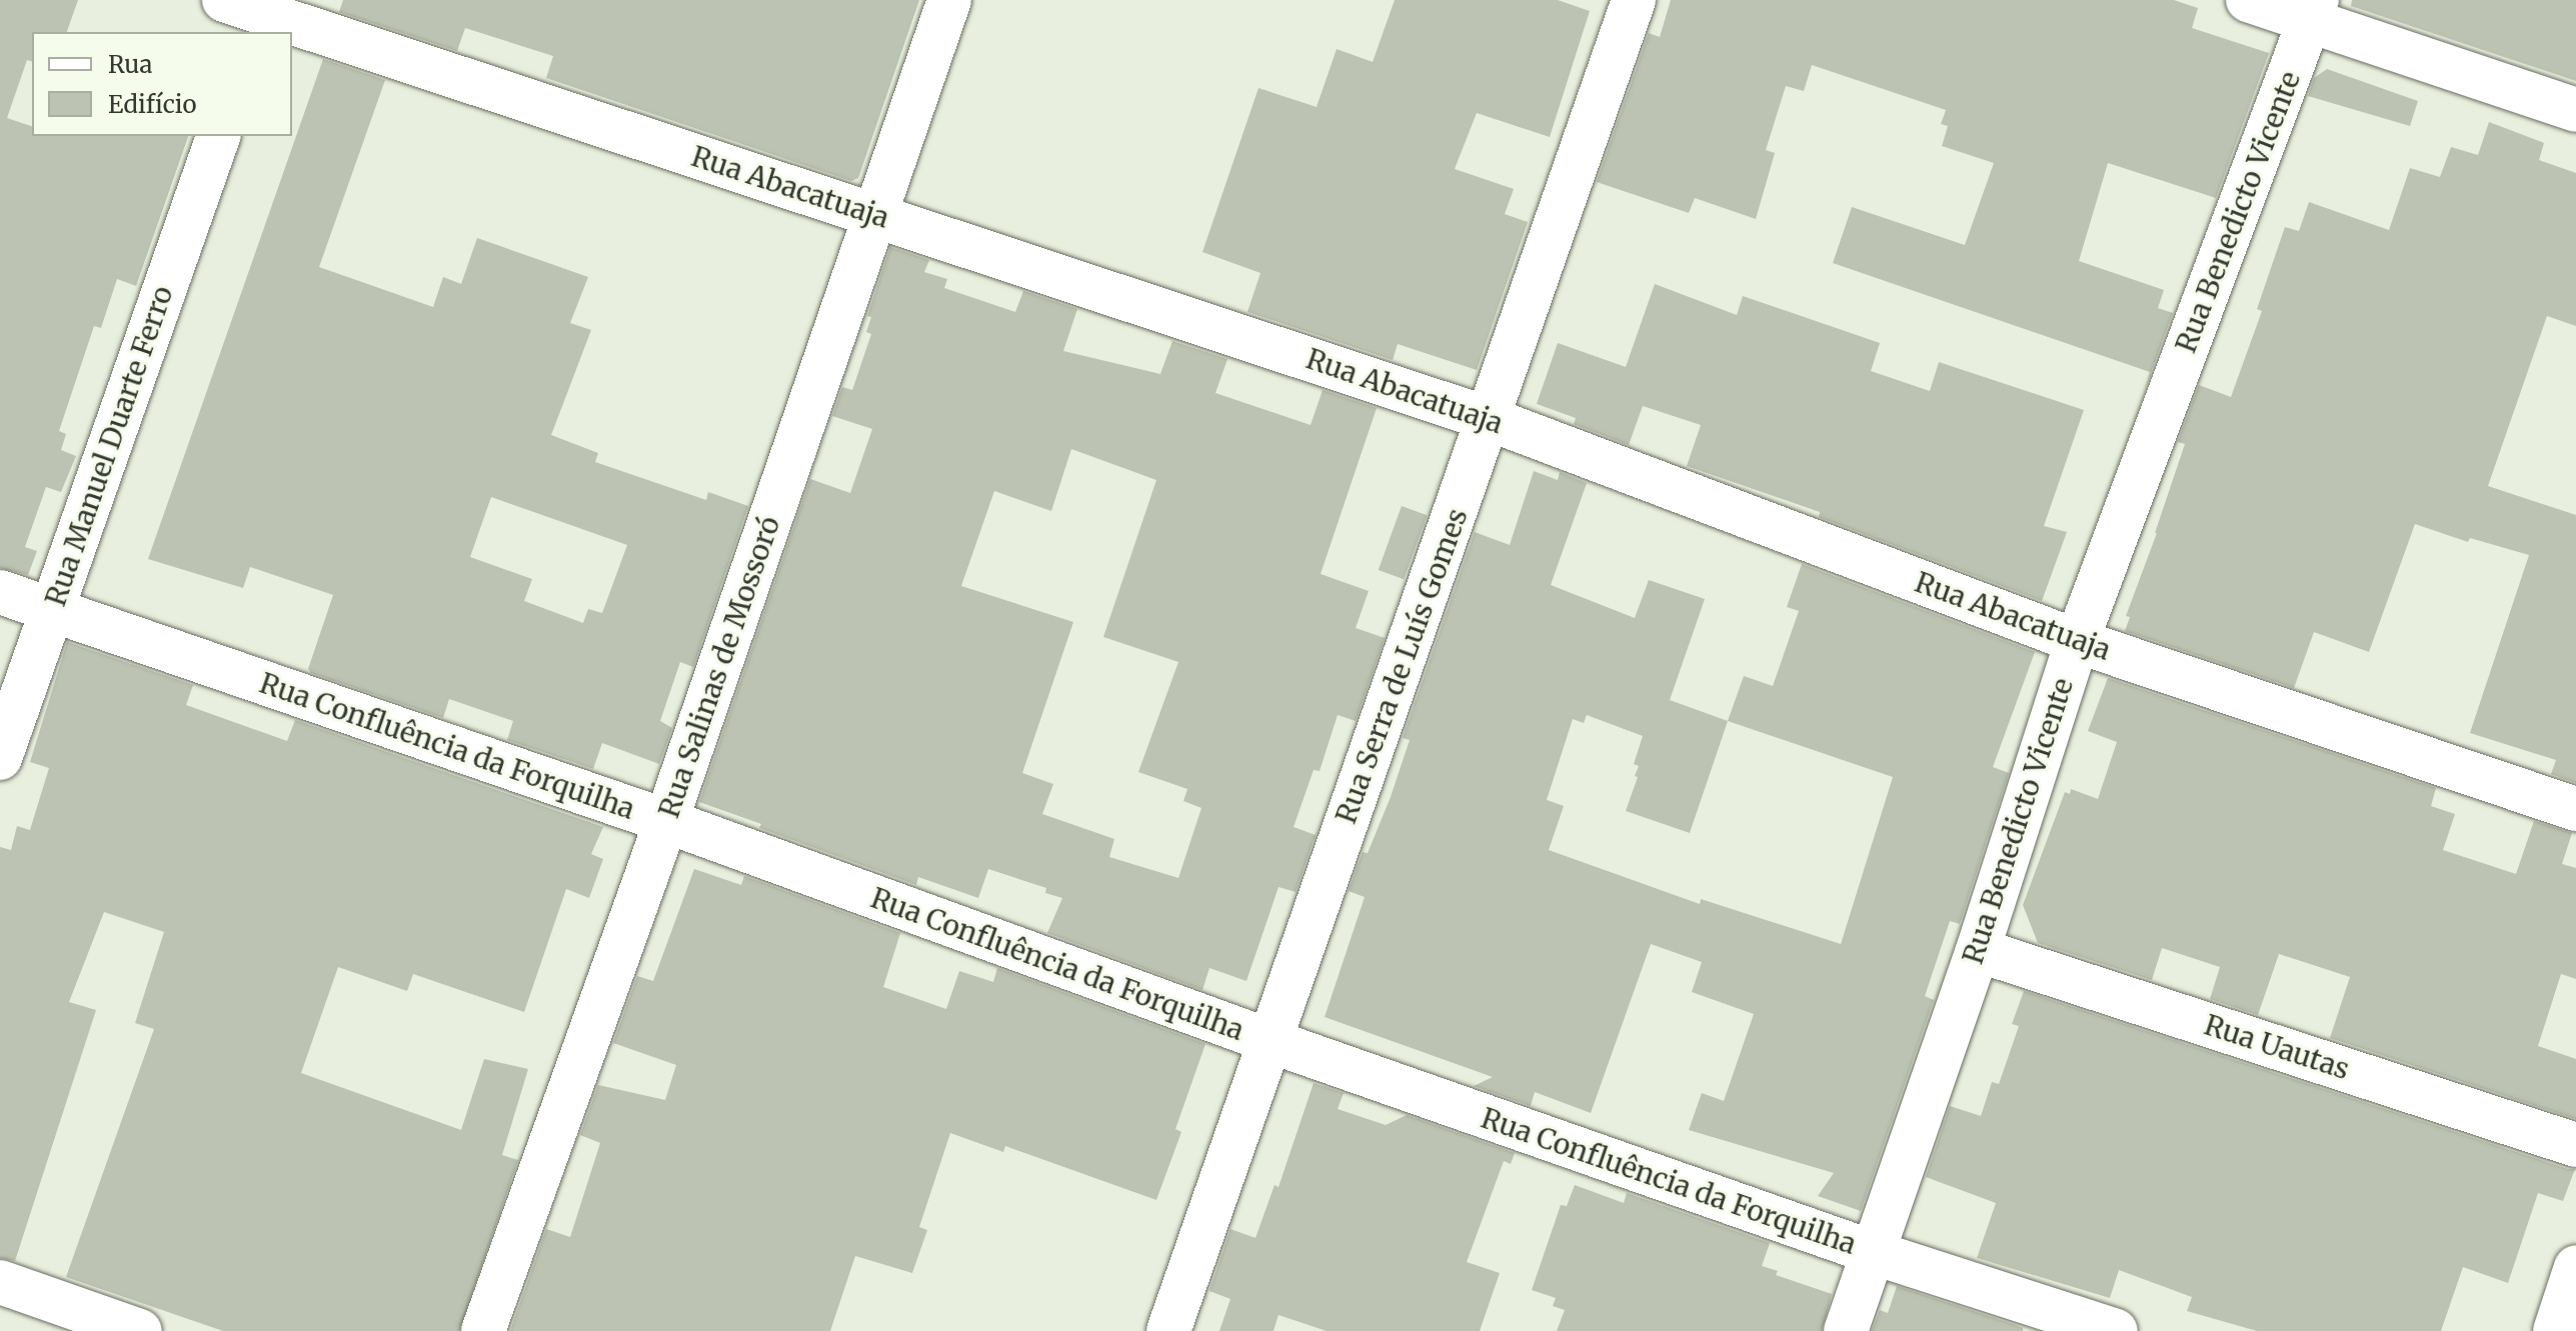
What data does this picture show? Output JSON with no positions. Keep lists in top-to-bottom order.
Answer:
{
  "streets": {
    "street": [
      "Rua Abacatuaja",
      "Rua Benedicto Vicente",
      "Rua Manuel Duarte Ferro",
      "Rua Serra de Luís Gomes",
      "Rua Salinas de Mossoró",
      "Rua Confluência da Forquilha",
      "Rua Uautas"
    ]
  },
  "crossings": [
    ["Rua Abacatuaja", "Rua Benedicto Vicente"],
    ["Rua Abacatuaja", "Rua Serra de Luís Gomes"],
    ["Rua Abacatuaja", "Rua Salinas de Mossoró"],
    ["Rua Benedicto Vicente", "Rua Confluência da Forquilha"],
    ["Rua Benedicto Vicente", "Rua Uautas"],
    ["Rua Manuel Duarte Ferro", "Rua Confluência da Forquilha"],
    ["Rua Serra de Luís Gomes", "Rua Confluência da Forquilha"],
    ["Rua Salinas de Mossoró", "Rua Confluência da Forquilha"]
  ],
  "legend": ["Rua", "Edifício"]
}
